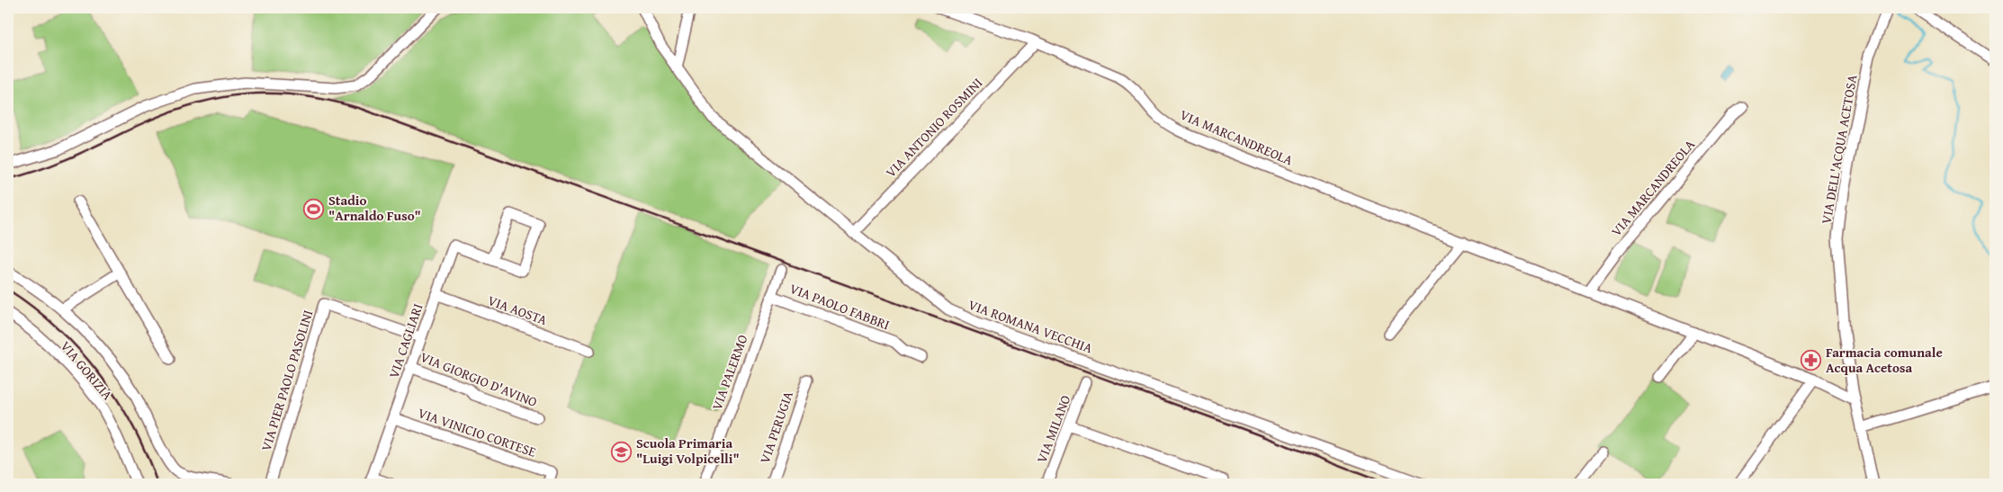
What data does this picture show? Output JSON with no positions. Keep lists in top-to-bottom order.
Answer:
{
  "streets": {
    "street": [
      "VIA ANTONIO ROSMINI",
      "VIA MARCANDREOLA",
      "VIA DELL'ACQUA ACETOSA",
      "VIA PAOLO FABBRI",
      "VIA AOSTA",
      "VIA ROMANA VECCHIA",
      "VIA CAGLIARI",
      "VIA GORIZIA",
      "VIA PALERMO",
      "VIA GIORGIO D'AVINO",
      "VIA PIER PAOLO PASOLINI",
      "VIA PERUGIA",
      "VIA MILANO",
      "VIA VINICIO CORTESE"
    ]
  },
  "crossings": [
    ["VIA ANTONIO ROSMINI", "VIA MARCANDREOLA"],
    ["VIA ANTONIO ROSMINI", "VIA ROMANA VECCHIA"],
    ["VIA MARCANDREOLA", "VIA DELL'ACQUA ACETOSA"],
    ["VIA PAOLO FABBRI", "VIA PALERMO"],
    ["VIA AOSTA", "VIA CAGLIARI"],
    ["VIA CAGLIARI", "VIA GIORGIO D'AVINO"],
    ["VIA CAGLIARI", "VIA PIER PAOLO PASOLINI"],
    ["VIA CAGLIARI", "VIA VINICIO CORTESE"]
  ],
  "places": {
    "sports": ["Stadio \"Arnaldo Fuso\""],
    "pharmacy": ["Farmacia comunale Acqua Acetosa"],
    "school or university": ["Scuola Primaria \"Luigi Volpicelli\""]
  }
}
